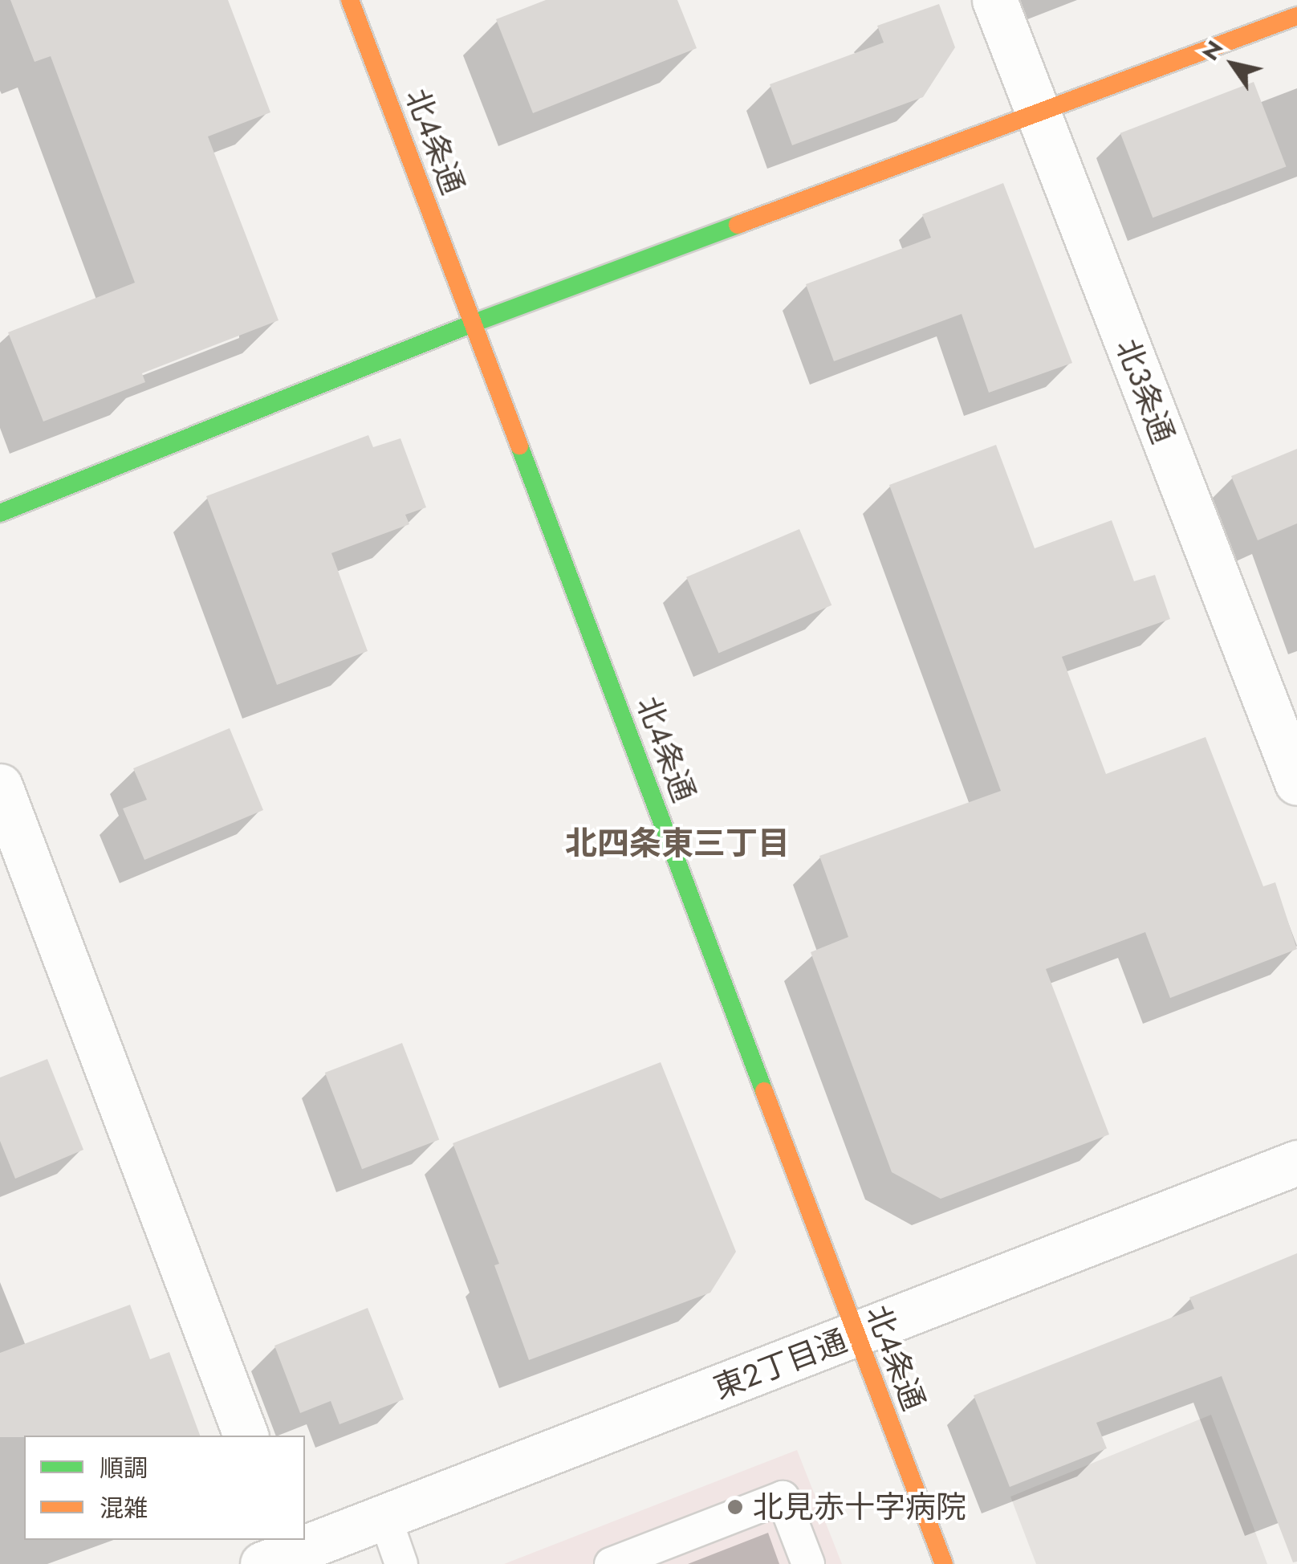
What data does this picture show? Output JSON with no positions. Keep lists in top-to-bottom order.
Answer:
{
  "streets": {
    "street": ["北4条通", "北3条通", "東2丁目通"]
  },
  "crossings": [
    ["北4条通", "東2丁目通"]
  ],
  "districts": ["北四条東三丁目"],
  "places": ["北見赤十字病院"],
  "legend": ["順調", "混雑"],
  "north": "top left"
}
